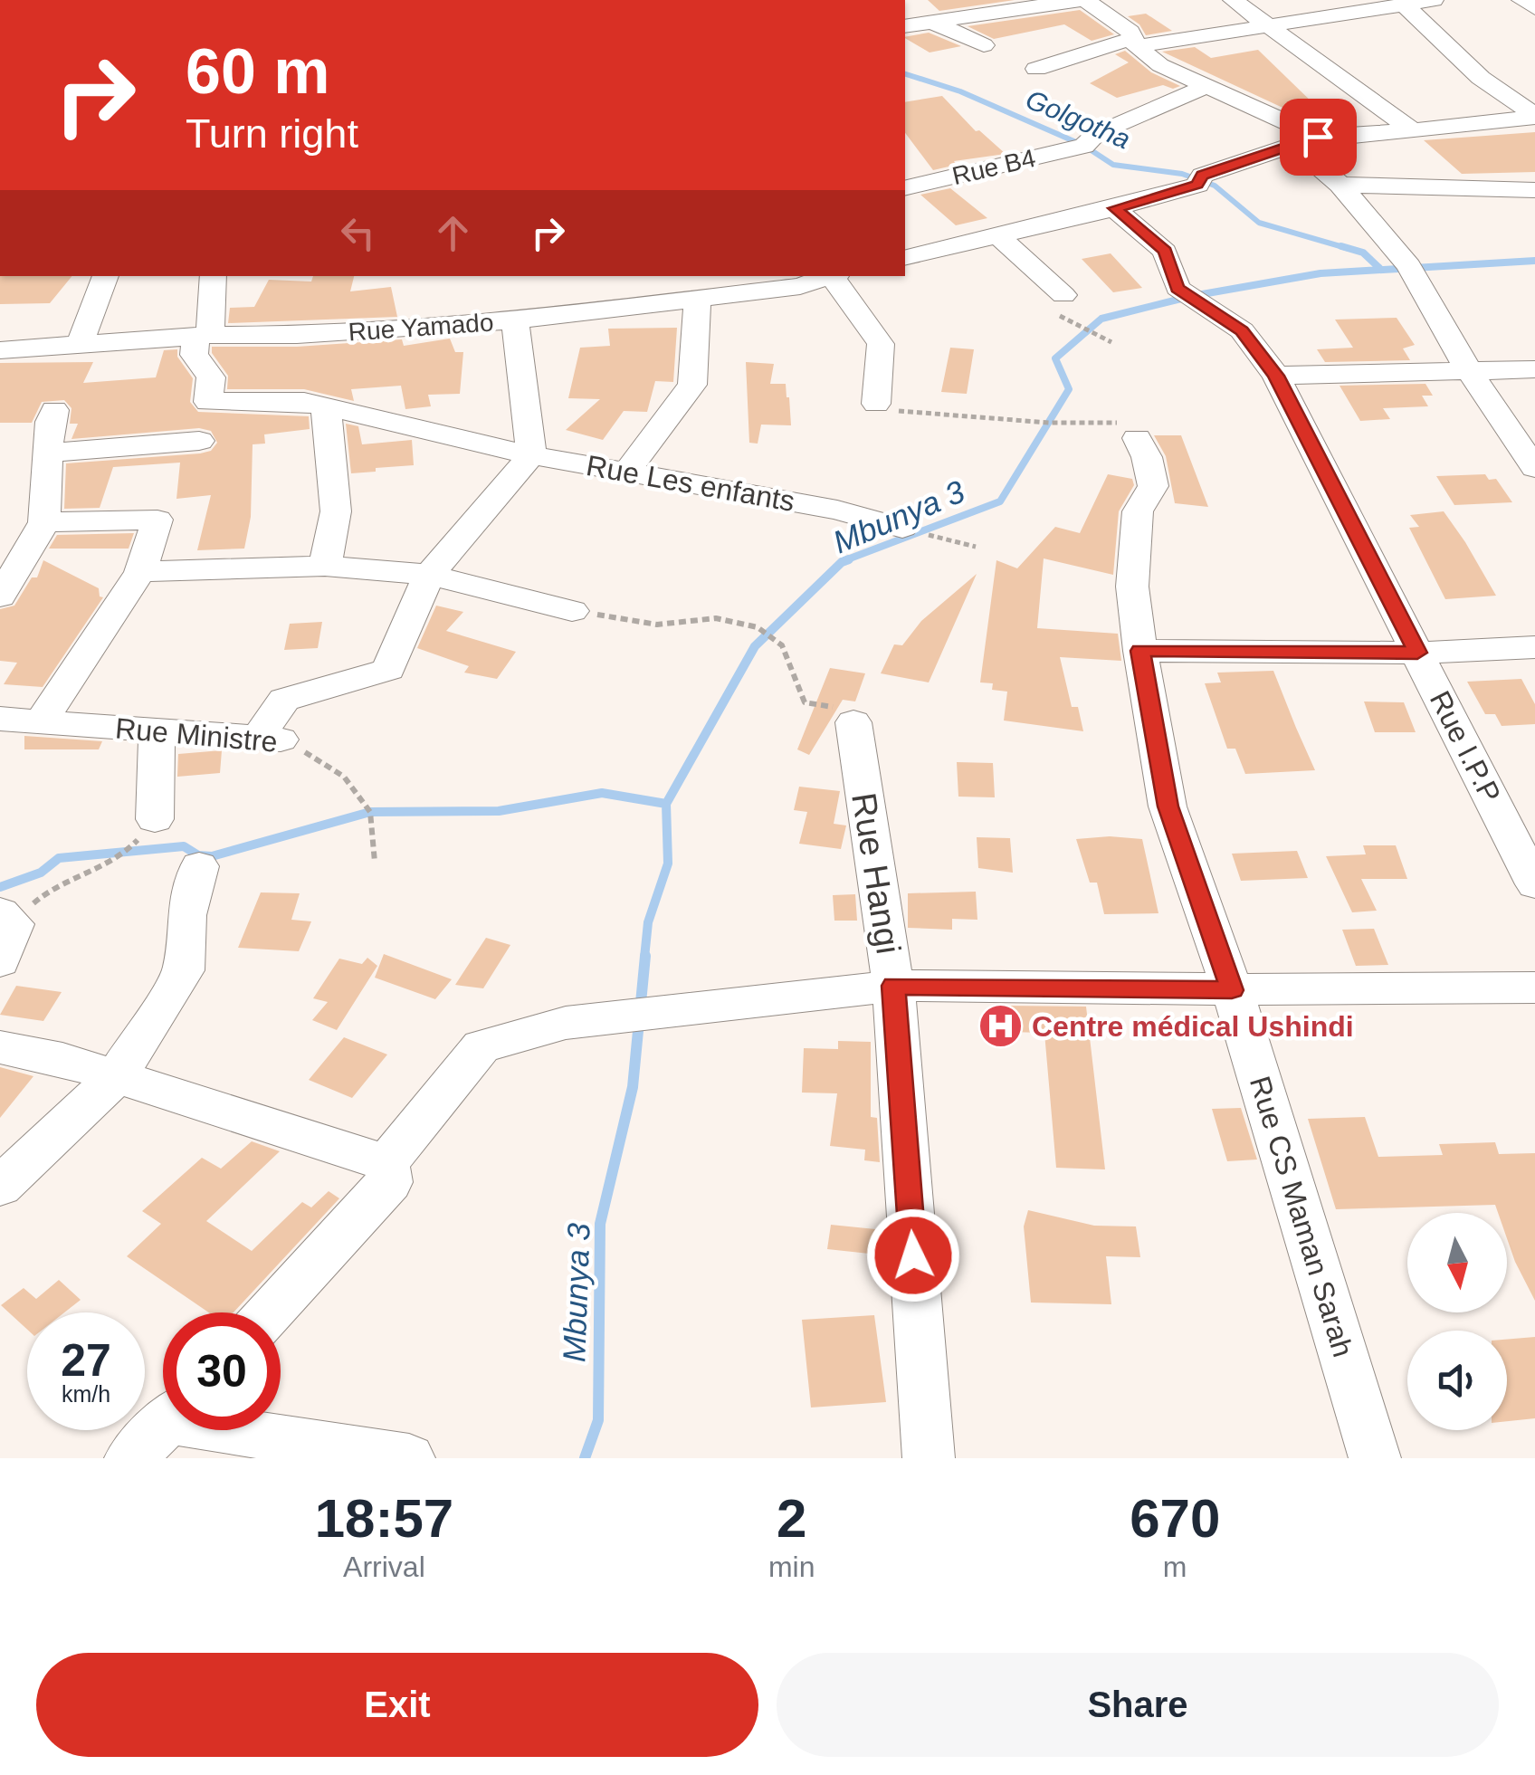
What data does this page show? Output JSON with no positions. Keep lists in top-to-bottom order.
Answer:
{
  "streets": {
    "street": [
      "Rue B4",
      "Rue Yamado",
      "Rue Les enfants",
      "Rue Ministre",
      "Rue I.P.P",
      "Rue Hangi",
      "Rue CS Maman Sarah"
    ]
  },
  "crossings": [
    ["Rue Yamado", "Rue Les enfants"]
  ],
  "water": ["Golgotha", "Mbunya 3"],
  "places": {
    "hospital": ["Centre médical Ushindi"]
  },
  "north": "bottom",
  "page": {
    "turn": ["60 m", "Turn right"],
    "speed": "27 km/h",
    "limit": "30",
    "eta": [
      "18:57",
      "Arrival",
      "2",
      "min",
      "670",
      "m"
    ],
    "buttons": ["Exit", "Share"]
  }
}
